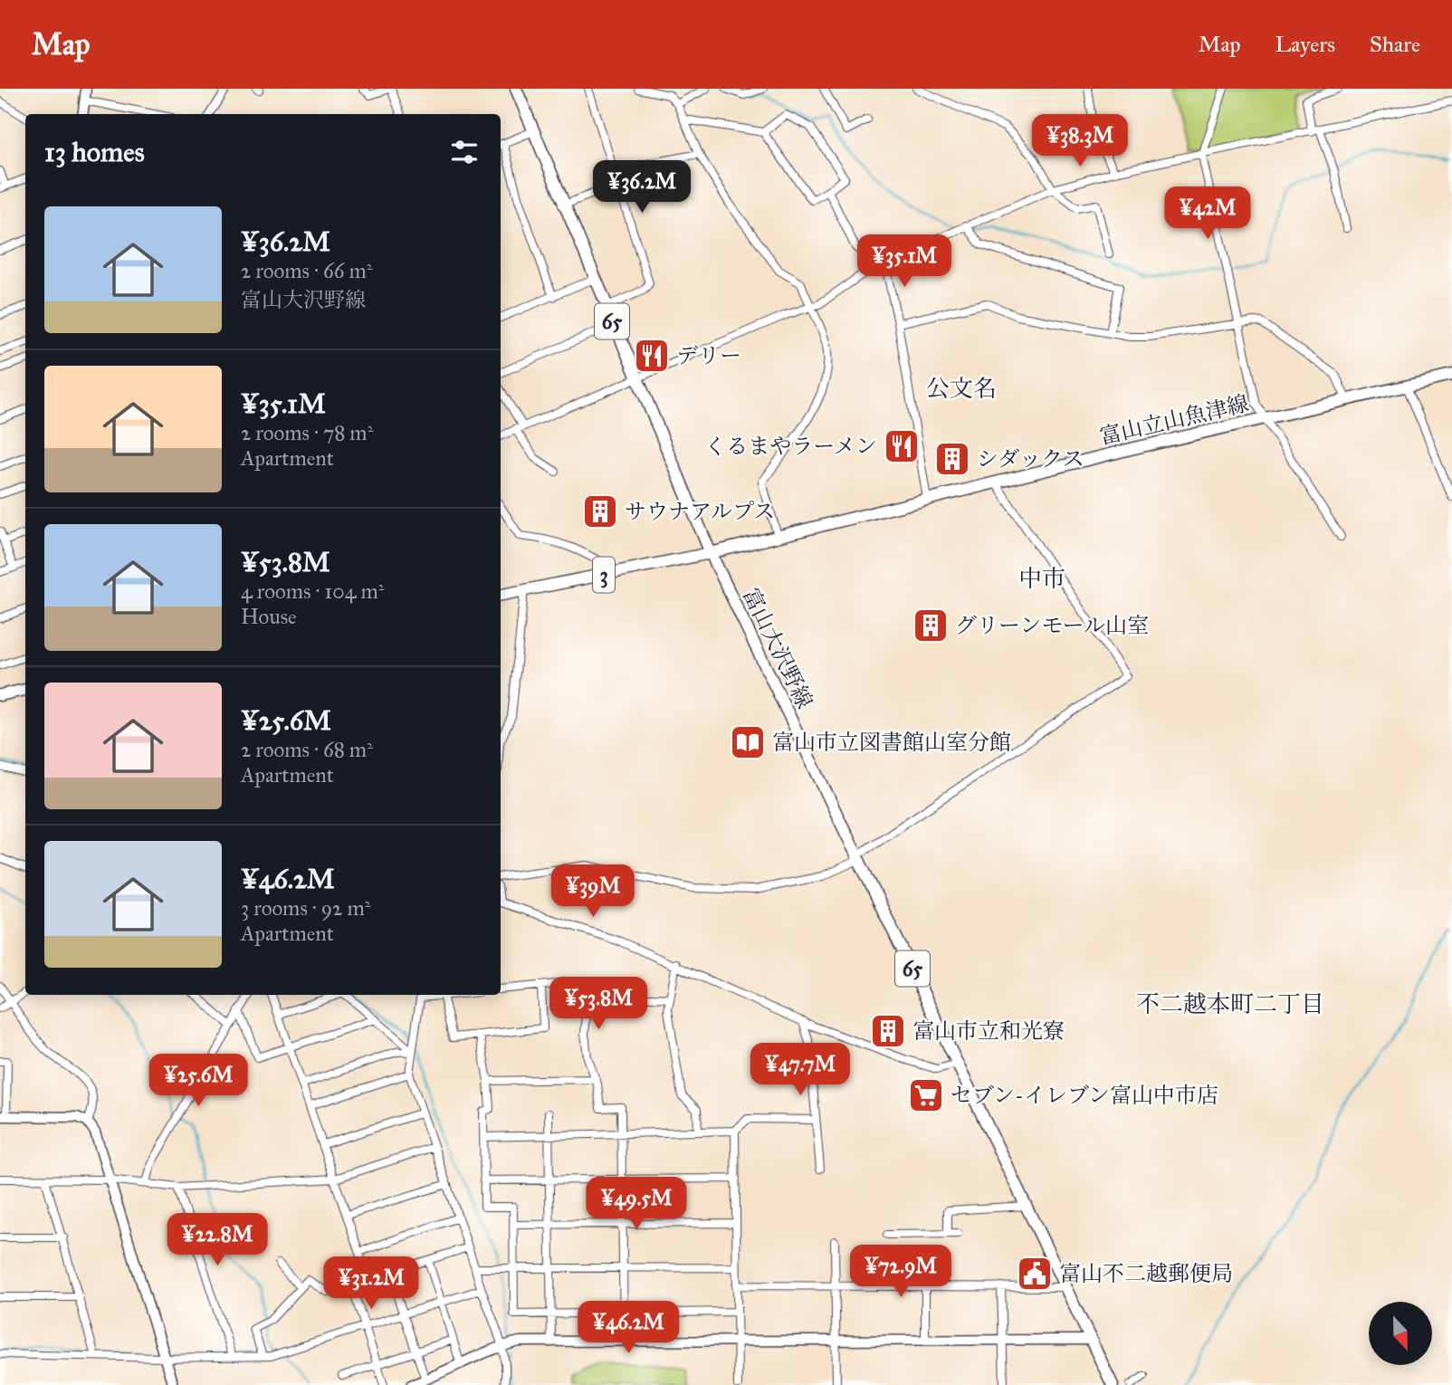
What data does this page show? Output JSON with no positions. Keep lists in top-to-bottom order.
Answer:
{
  "streets": {
    "main road": [
      "65",
      "富山立山魚津線",
      "3",
      "富山大沢野線"
    ]
  },
  "crossings": [
    ["富山立山魚津線", "富山大沢野線"]
  ],
  "districts": ["公文名", "中市", "不二越本町二丁目"],
  "places": {
    "restaurant": ["デリー", "くるまやラーメン"],
    "building": [
      "シダックス",
      "サウナアルプス",
      "グリーンモール山室",
      "富山市立和光寮"
    ],
    "library": ["富山市立図書館山室分館"],
    "supermarket": ["セブン-イレブン富山中市店"],
    "public building": ["富山不二越郵便局"]
  },
  "north": "bottom",
  "page": {
    "header": "Map",
    "nav": ["Map", "Layers", "Share"],
    "price": [
      "¥38.3M",
      "¥36.2M",
      "¥42M",
      "¥35.1M",
      "¥39M",
      "¥53.8M",
      "¥47.7M",
      "¥25.6M",
      "¥49.5M",
      "¥22.8M",
      "¥72.9M",
      "¥31.2M",
      "¥46.2M"
    ],
    "heading": "13 homes",
    "list": [
      {
        "name": "¥36.2M",
        "note": "2 rooms · 66 m² · 富山大沢野線"
      },
      {
        "name": "¥35.1M",
        "note": "2 rooms · 78 m² · Apartment"
      },
      {
        "name": "¥53.8M",
        "note": "4 rooms · 104 m² · House"
      },
      {
        "name": "¥25.6M",
        "note": "2 rooms · 68 m² · Apartment"
      },
      {
        "name": "¥46.2M",
        "note": "3 rooms · 92 m² · Apartment"
      }
    ]
  }
}
